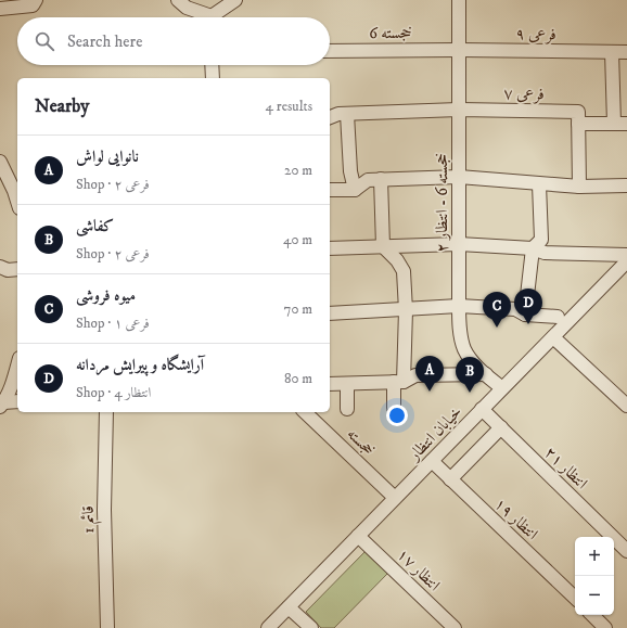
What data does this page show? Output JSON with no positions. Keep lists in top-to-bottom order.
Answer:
{
  "streets": {
    "street": [
      "خجسته 6",
      "فرعی ۹",
      "فرعی ۷",
      "خجسته 6 - انتظار ۲",
      "خیابان انتظار",
      "خجسته",
      "انتظار ۲۱",
      "انتظار ۱۹",
      "قائم 1",
      "انتظار ۱۷"
    ]
  },
  "crossings": [
    ["خجسته 6", "فرعی ۹"],
    ["خجسته 6", "خجسته 6 - انتظار ۲"],
    ["فرعی ۹", "خجسته 6 - انتظار ۲"],
    ["فرعی ۷", "خجسته 6 - انتظار ۲"],
    ["خجسته 6 - انتظار ۲", "خیابان انتظار"],
    ["خیابان انتظار", "خجسته"],
    ["خیابان انتظار", "انتظار ۲۱"],
    ["خیابان انتظار", "انتظار ۱۹"],
    ["خیابان انتظار", "انتظار ۱۷"]
  ],
  "page": {
    "search": "Search here",
    "heading": ["Nearby", "4 results"],
    "list": [
      {
        "mark": "A",
        "name": "نانوایی لواش",
        "note": "Shop · فرعی ۲",
        "value": "20 m"
      },
      {
        "mark": "B",
        "name": "کفاشی",
        "note": "Shop · فرعی ۲",
        "value": "40 m"
      },
      {
        "mark": "C",
        "name": "میوه فروشی",
        "note": "Shop · فرعی ۱",
        "value": "70 m"
      },
      {
        "mark": "D",
        "name": "آرایشگاه و پیرایش مردانه",
        "note": "Shop · انتظار 4",
        "value": "80 m"
      }
    ],
    "pins": [
      "D",
      "C",
      "A",
      "B"
    ],
    "map_buttons": ["+", "−"]
  }
}
